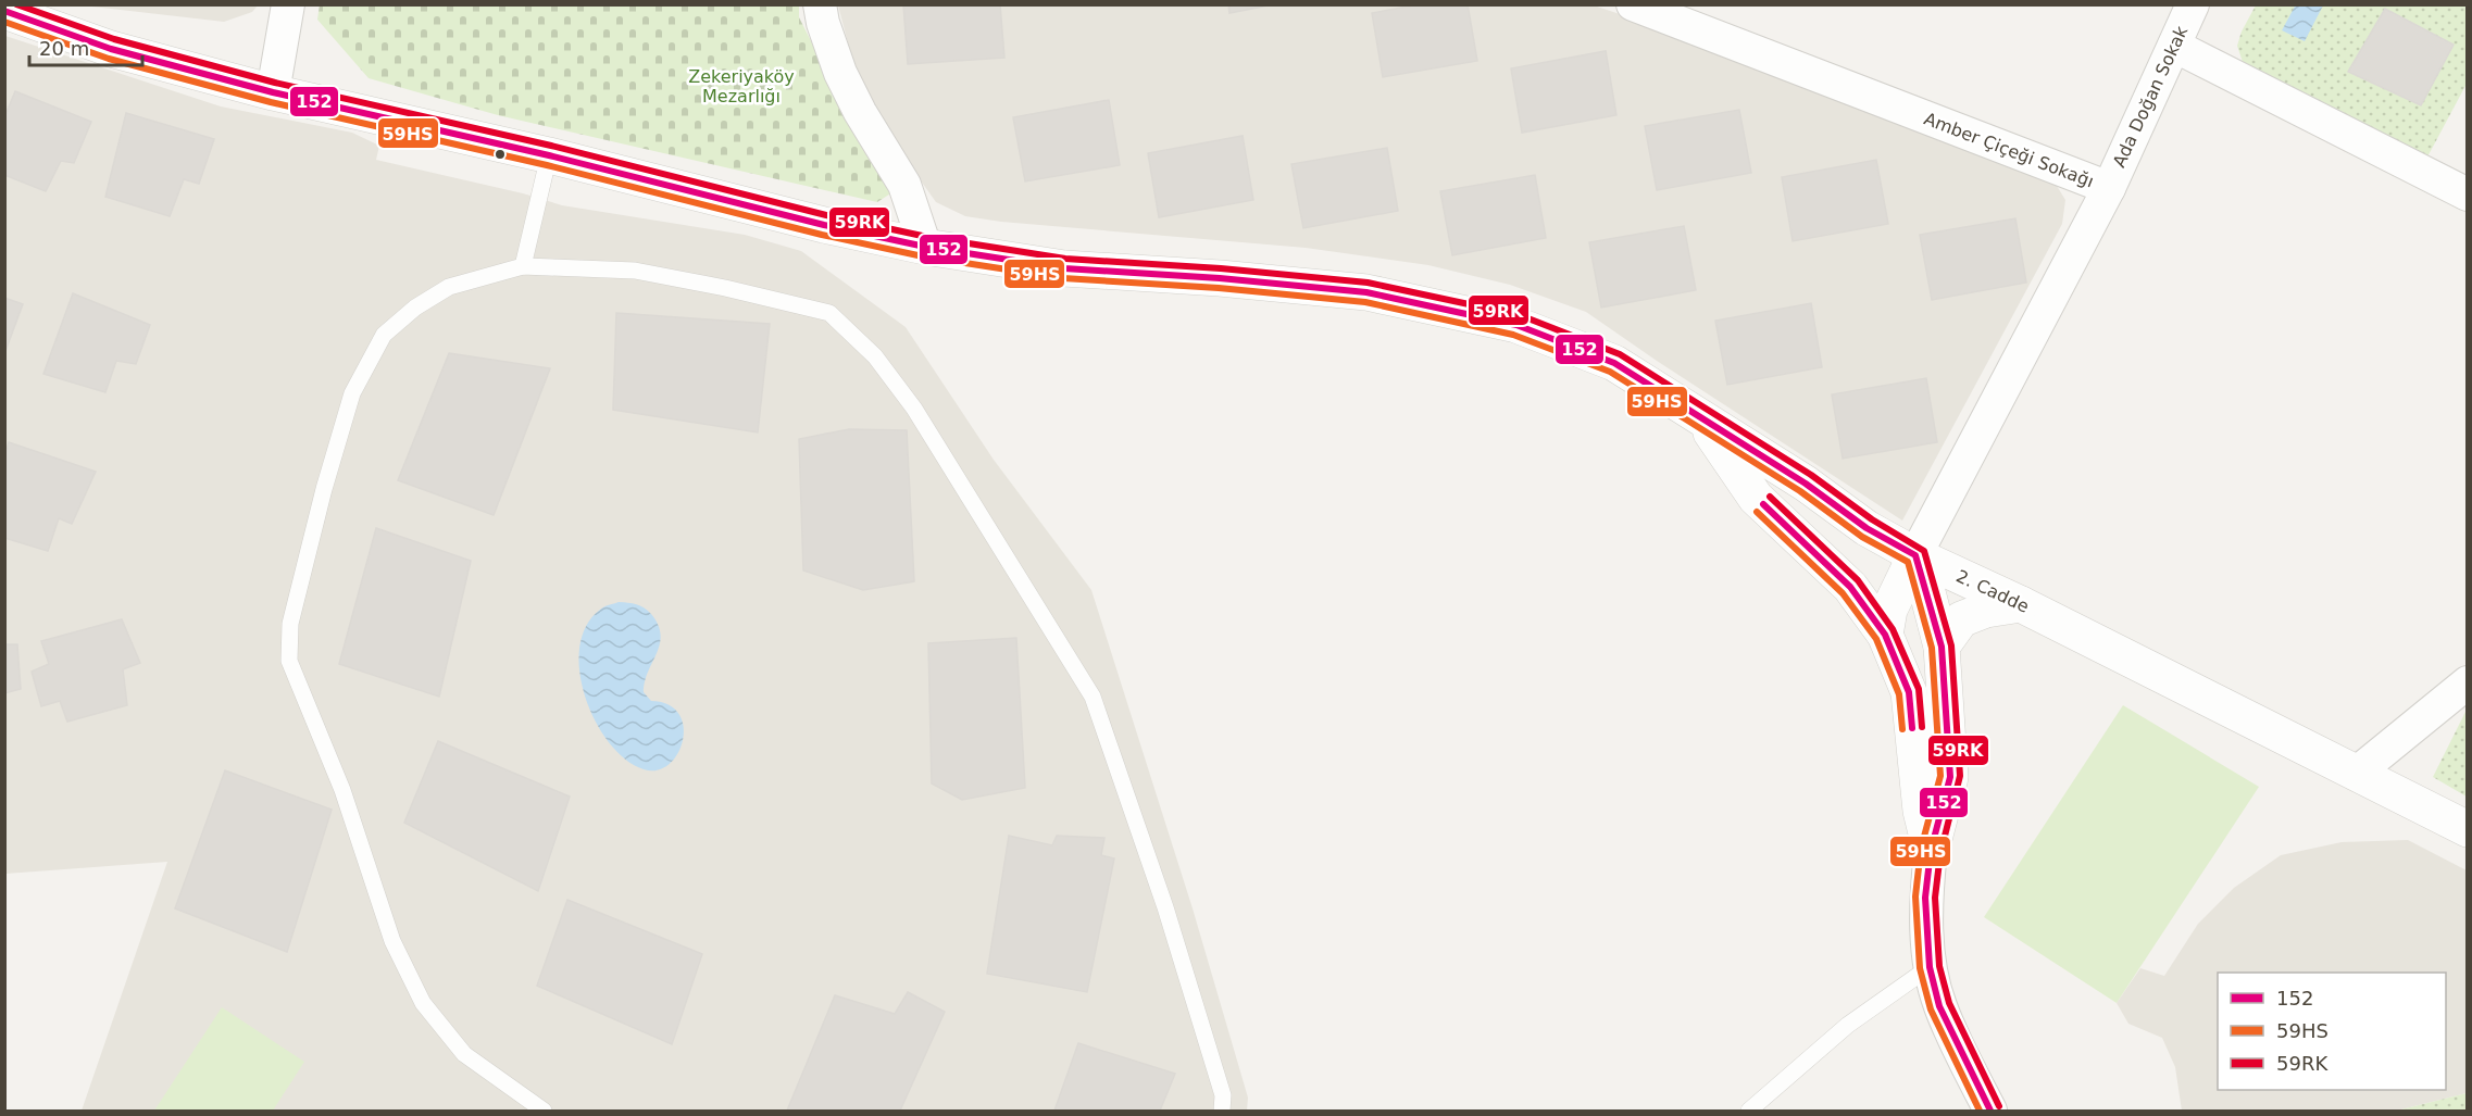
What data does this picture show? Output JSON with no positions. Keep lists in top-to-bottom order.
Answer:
{
  "streets": {
    "street": ["Ada Doğan Sokak", "Amber Çiçeği Sokağı", "2. Cadde"]
  },
  "crossings": [
    ["Ada Doğan Sokak", "Amber Çiçeği Sokağı"],
    ["Amber Çiçeği Sokağı", "2. Cadde"]
  ],
  "parks": ["Zekeriyaköy Mezarlığı"],
  "lines": ["transit line 59RK", "transit line 152", "transit line 59HS"],
  "legend": ["152", "59HS", "59RK"],
  "scale_bar": "20 m"
}
